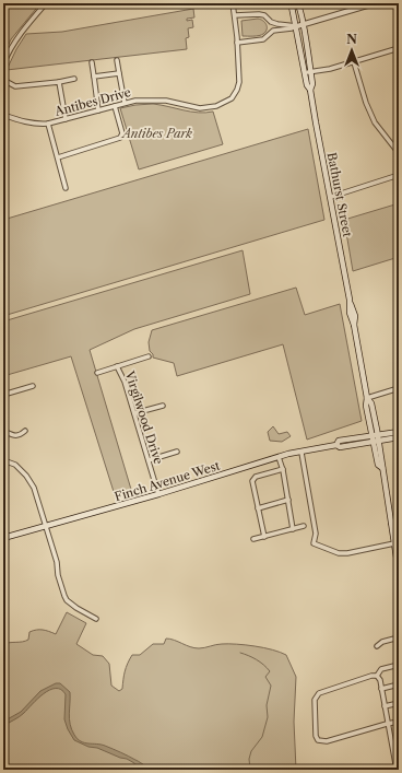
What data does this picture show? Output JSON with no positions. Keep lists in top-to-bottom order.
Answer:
{
  "streets": {
    "main road": ["Bathurst Street", "Finch Avenue West"],
    "street": ["Antibes Drive", "Virgilwood Drive"]
  },
  "crossings": [
    ["Bathurst Street", "Finch Avenue West"],
    ["Virgilwood Drive", "Finch Avenue West"]
  ],
  "parks": ["Antibes Park"],
  "north": "top"
}
